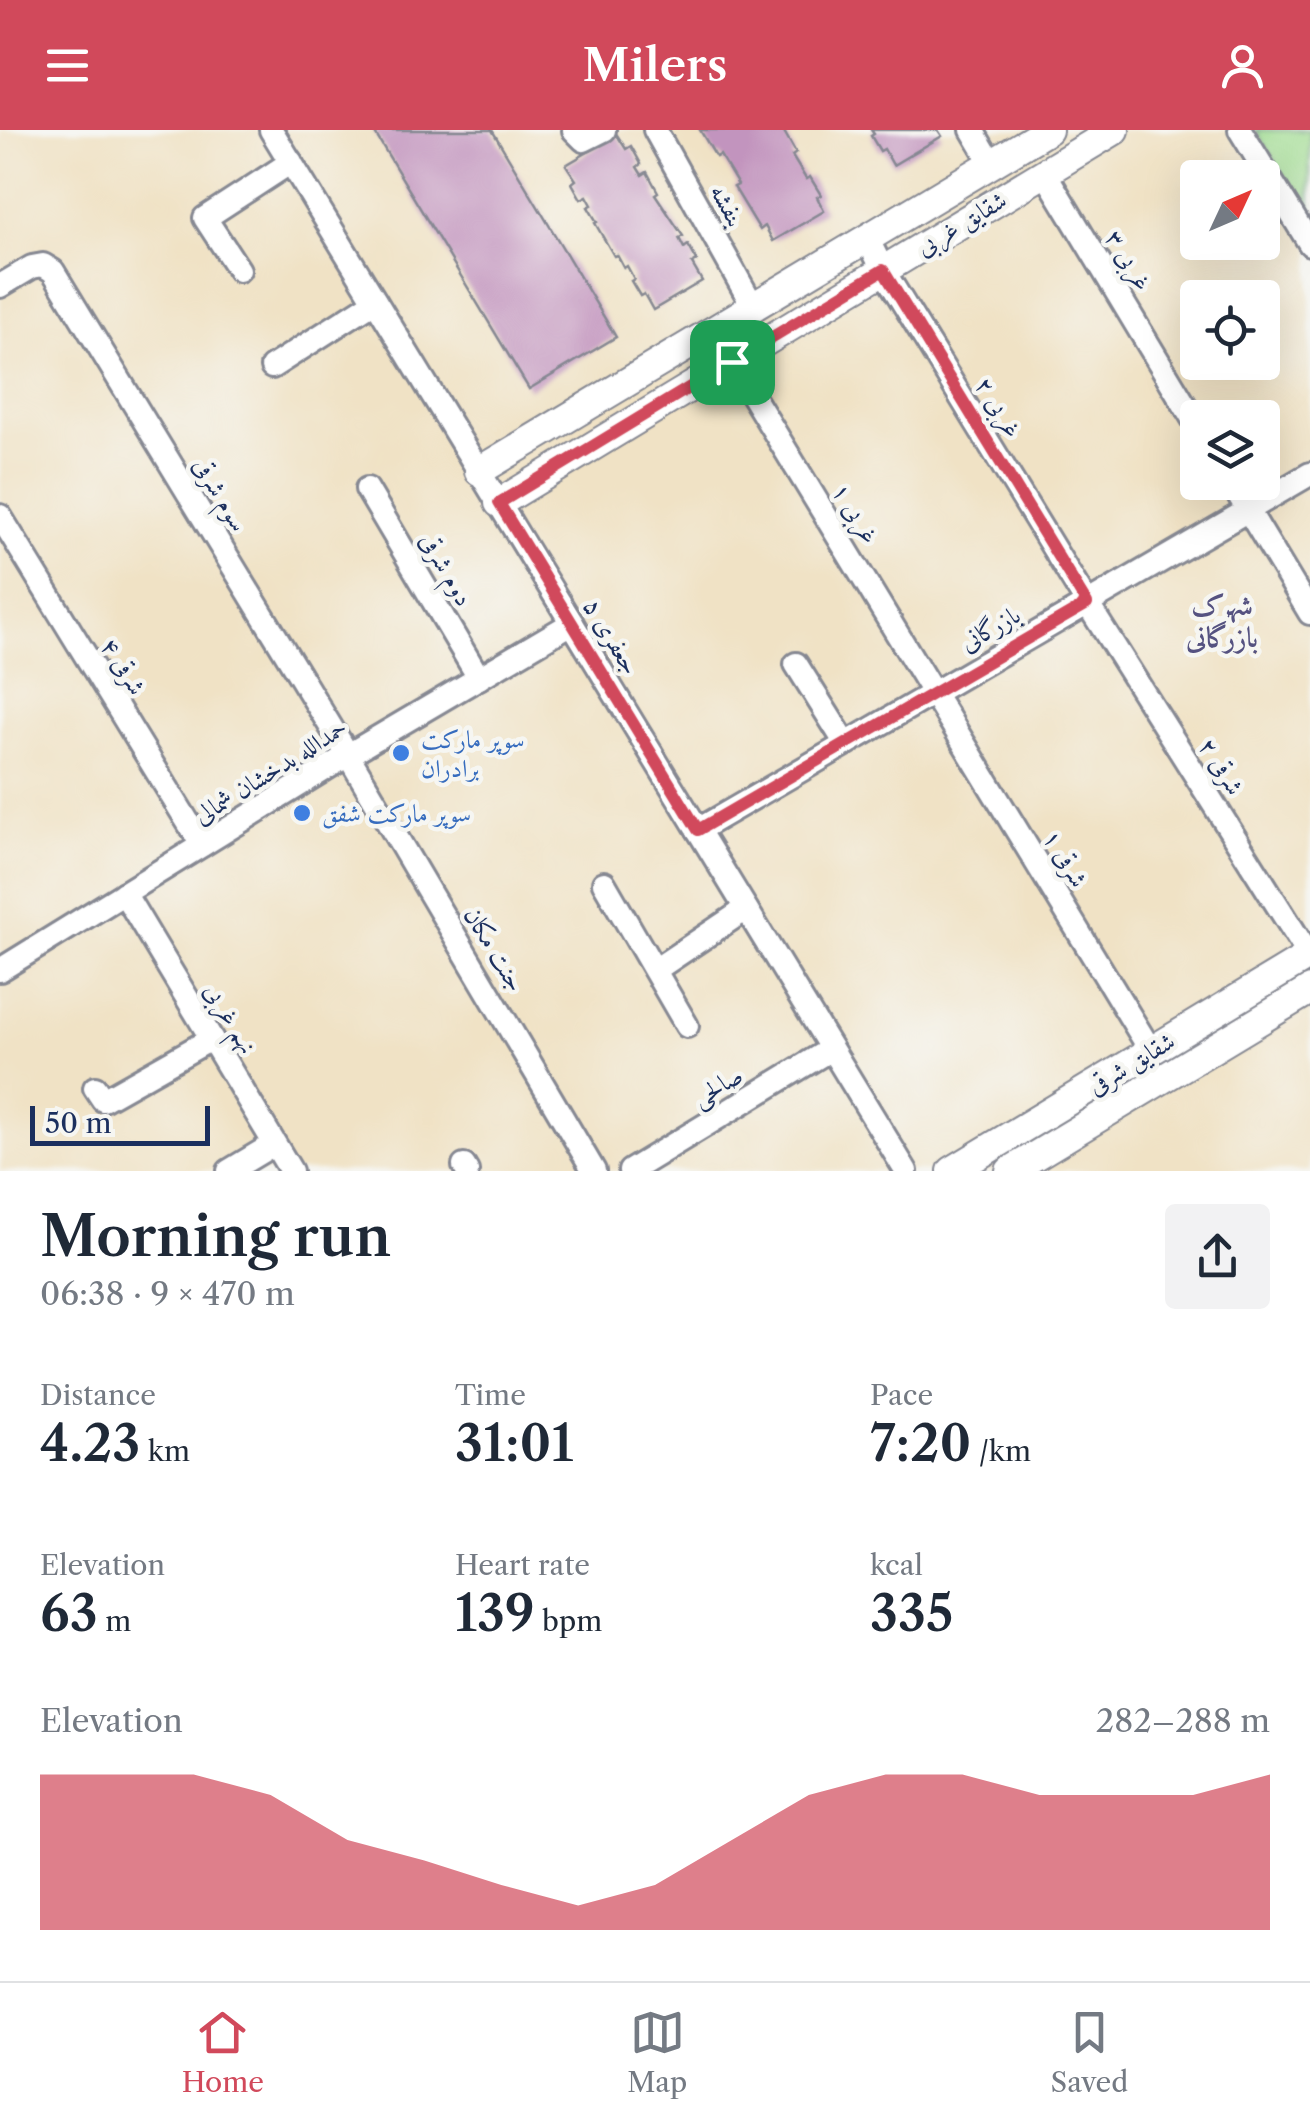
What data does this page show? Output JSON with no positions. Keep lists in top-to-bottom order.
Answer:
{
  "streets": {
    "street": [
      "بنفشه",
      "شقایق غربی",
      "۳ غربی",
      "۲ غربی",
      "سوم شرقی",
      "۱ غربی",
      "دوم شرقی",
      "بازرگانی",
      "جعفری ۵",
      "۴ شرقی",
      "۲ شرقی",
      "حمدالله بدخشان شمالی",
      "۱ شرقی",
      "جنت مکان",
      "نهم غربی",
      "شقایق شرقی",
      "صالحی"
    ]
  },
  "crossings": [
    ["بنفشه", "شقایق غربی"],
    ["شقایق غربی", "۳ غربی"],
    ["شقایق غربی", "۲ غربی"],
    ["شقایق غربی", "۱ غربی"],
    ["شقایق غربی", "جعفری ۵"],
    ["۲ غربی", "بازرگانی"],
    ["۲ غربی", "۲ شرقی"],
    ["سوم شرقی", "حمدالله بدخشان شمالی"],
    ["سوم شرقی", "جنت مکان"],
    ["۱ غربی", "بازرگانی"],
    ["۱ غربی", "۱ شرقی"],
    ["دوم شرقی", "حمدالله بدخشان شمالی"],
    ["بازرگانی", "جعفری ۵"],
    ["بازرگانی", "۲ شرقی"],
    ["بازرگانی", "۱ شرقی"],
    ["جعفری ۵", "حمدالله بدخشان شمالی"],
    ["جعفری ۵", "صالحی"],
    ["۴ شرقی", "حمدالله بدخشان شمالی"],
    ["۲ شرقی", "شقایق شرقی"],
    ["حمدالله بدخشان شمالی", "جنت مکان"],
    ["حمدالله بدخشان شمالی", "نهم غربی"],
    ["۱ شرقی", "شقایق شرقی"]
  ],
  "districts": ["شهرک بازرگانی"],
  "places": ["سوپر مارکت برادران", "سوپر مارکت شفق"],
  "scale_bar": "50 m",
  "north": "top right",
  "page": {
    "header": "Milers",
    "scale": "50 m",
    "heading": ["Morning run", "06:38 · 9 × 470 m"],
    "stats": [
      ["Distance", "4.23 km"],
      ["Time", "31:01"],
      ["Pace", "7:20 /km"],
      ["Elevation", "63 m"],
      ["Heart rate", "139 bpm"],
      ["kcal", "335"]
    ],
    "chart": ["Elevation", "282–288 m"],
    "tabs": ["Home", "Map", "Saved"]
  }
}
